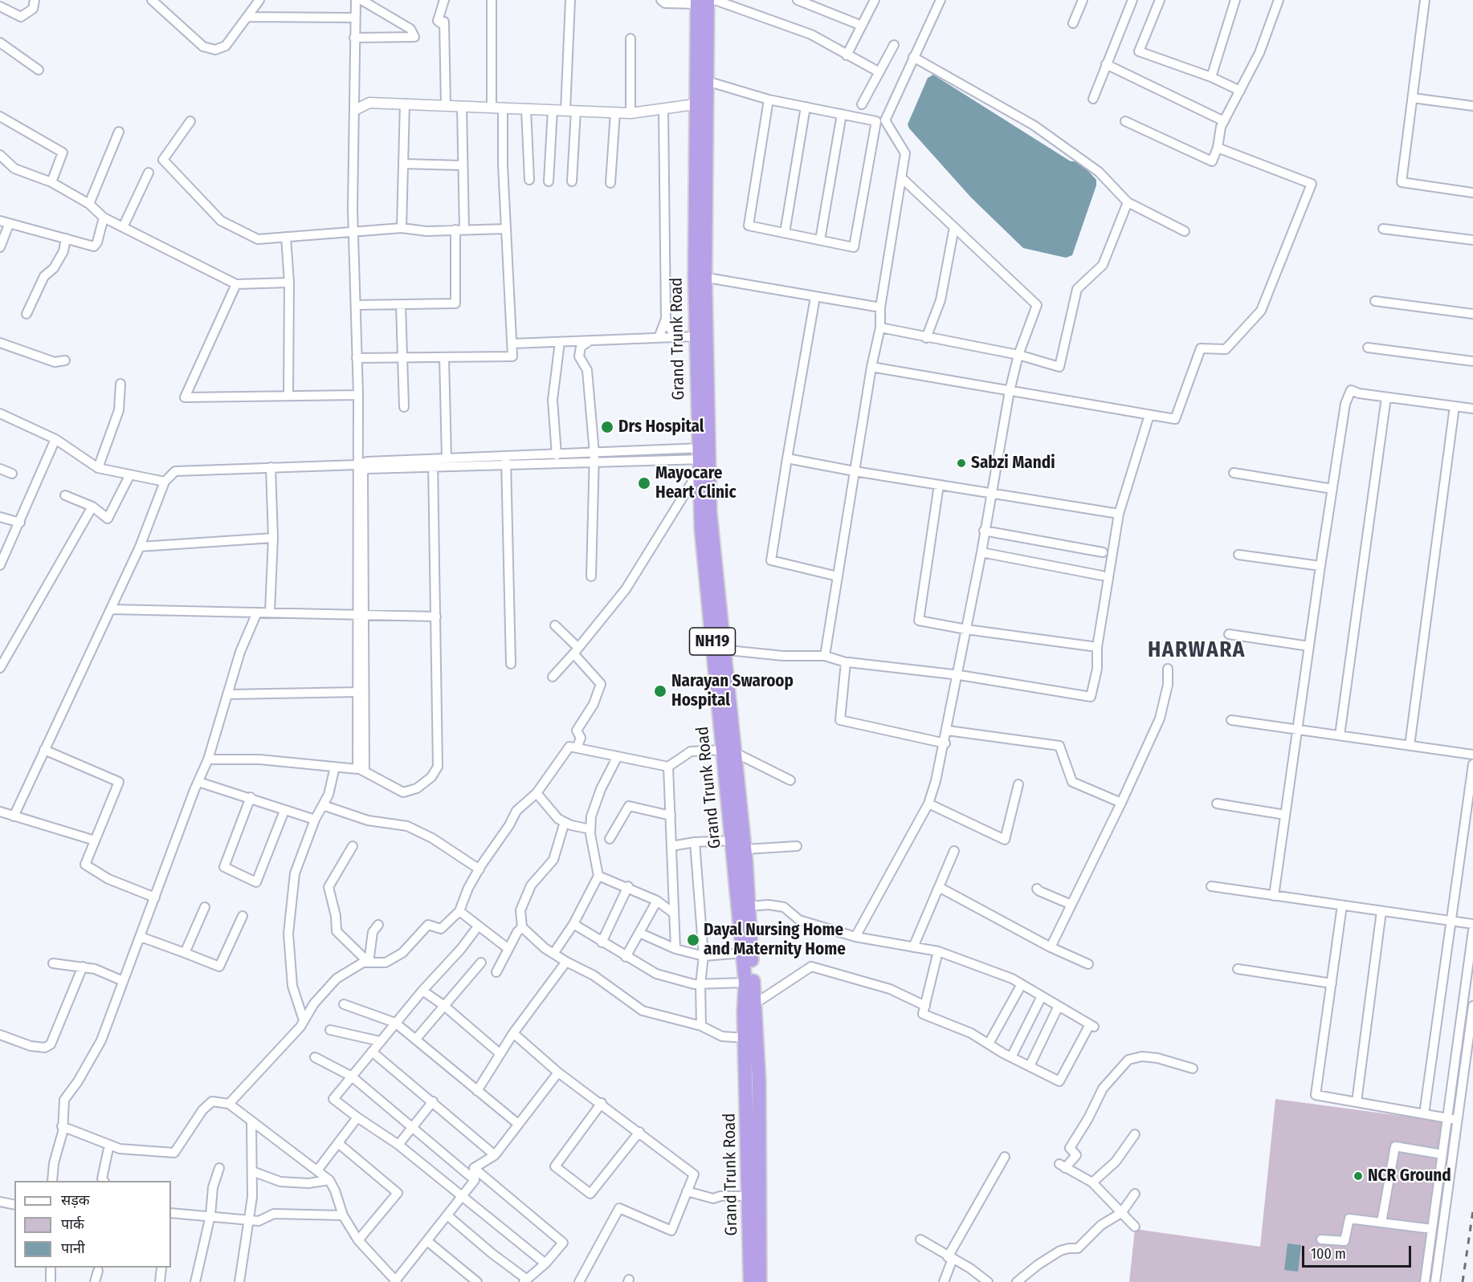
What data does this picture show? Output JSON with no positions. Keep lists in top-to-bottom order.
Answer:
{
  "streets": {
    "highway": ["Grand Trunk Road", "NH19"]
  },
  "districts": ["HARWARA"],
  "places": [
    "Drs Hospital",
    "Sabzi Mandi",
    "Mayocare Heart Clinic",
    "Narayan Swaroop Hospital",
    "Dayal Nursing Home and Maternity Home",
    "NCR Ground"
  ],
  "legend": ["सड़क", "पार्क", "पानी"],
  "scale_bar": "100 m"
}
